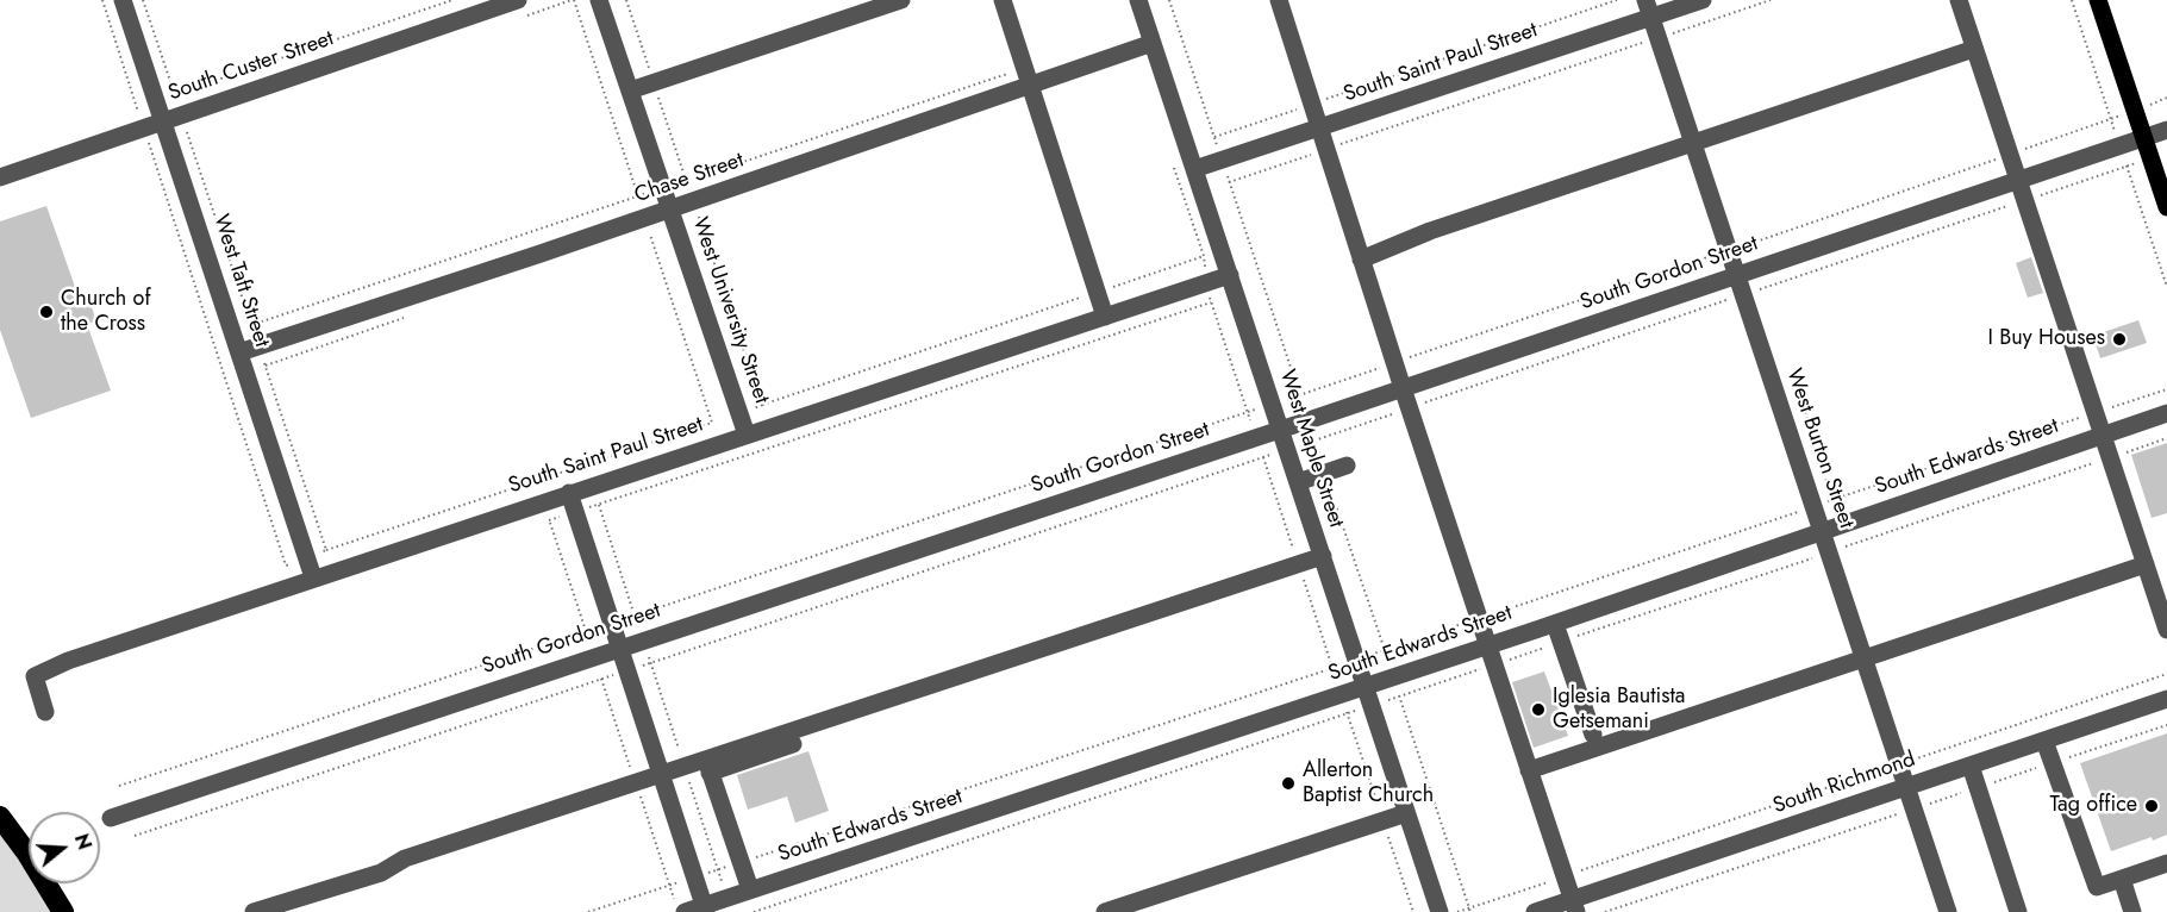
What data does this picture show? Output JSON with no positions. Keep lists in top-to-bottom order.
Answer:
{
  "streets": {
    "street": [
      "South Saint Paul Street",
      "South Custer Street",
      "Chase Street",
      "South Gordon Street",
      "West Taft Street",
      "West University Street",
      "West Maple Street",
      "West Burton Street",
      "South Edwards Street",
      "South Richmond"
    ]
  },
  "crossings": [
    ["South Saint Paul Street", "West Taft Street"],
    ["South Saint Paul Street", "West University Street"],
    ["South Saint Paul Street", "West Maple Street"],
    ["South Saint Paul Street", "West Burton Street"],
    ["South Custer Street", "West Taft Street"],
    ["Chase Street", "West Taft Street"],
    ["Chase Street", "West University Street"],
    ["Chase Street", "West Maple Street"],
    ["South Gordon Street", "West Maple Street"],
    ["South Gordon Street", "West Burton Street"],
    ["West Maple Street", "South Edwards Street"],
    ["West Burton Street", "South Edwards Street"],
    ["West Burton Street", "South Richmond"]
  ],
  "places": [
    "Church of the Cross",
    "I Buy Houses",
    "Iglesia Bautista Getsemani",
    "Allerton Baptist Church",
    "Tag office"
  ],
  "north": "right"
}
